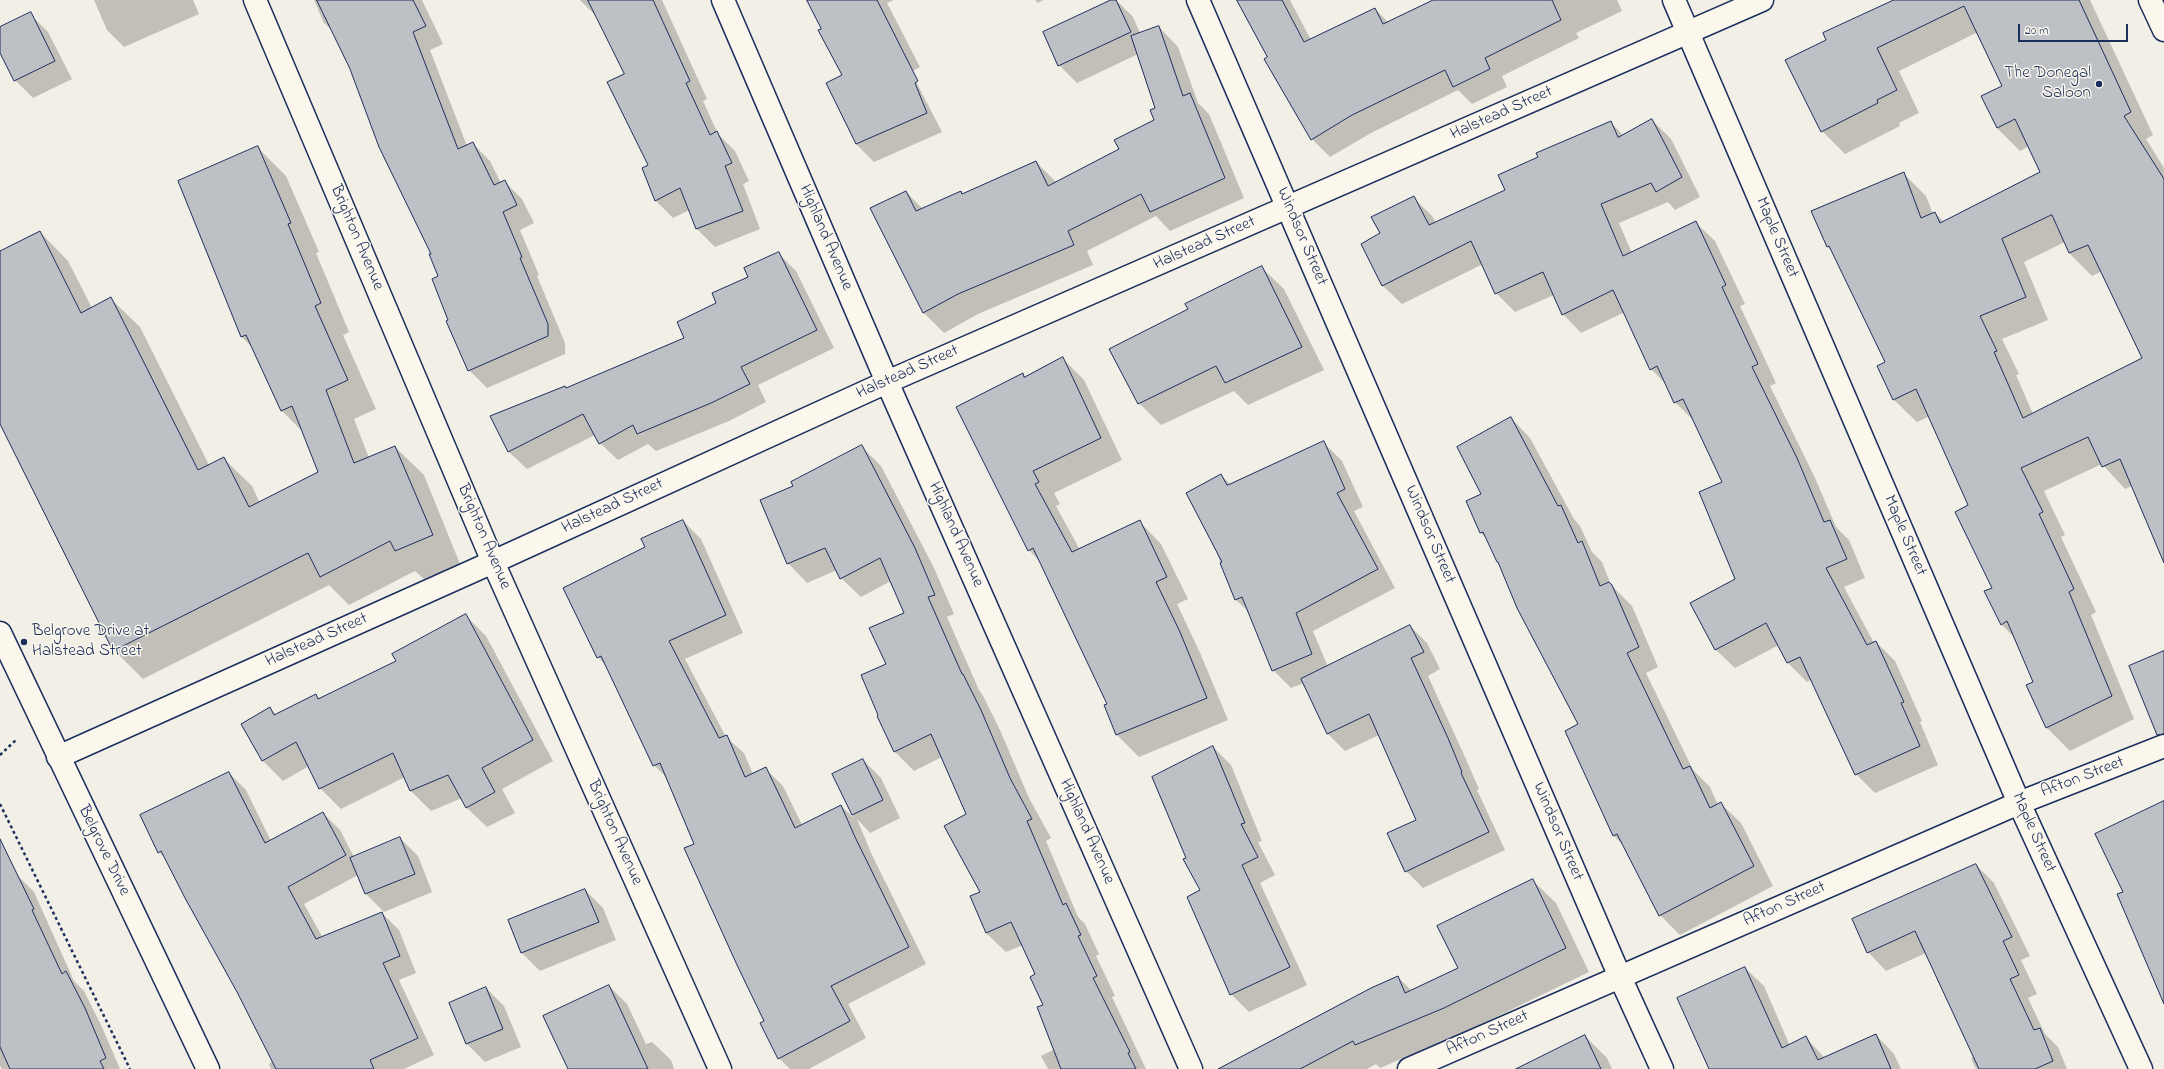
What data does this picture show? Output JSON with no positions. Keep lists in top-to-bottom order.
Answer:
{
  "streets": {
    "street": [
      "Halstead Street",
      "Windsor Street",
      "Brighton Avenue",
      "Highland Avenue",
      "Maple Street",
      "Afton Street",
      "Belgrove Drive"
    ]
  },
  "crossings": [
    ["Halstead Street", "Windsor Street"],
    ["Halstead Street", "Brighton Avenue"],
    ["Halstead Street", "Highland Avenue"],
    ["Halstead Street", "Maple Street"],
    ["Halstead Street", "Belgrove Drive"],
    ["Windsor Street", "Afton Street"],
    ["Maple Street", "Afton Street"]
  ],
  "places": ["The Donegal Saloon", "Belgrove Drive at Halstead Street"],
  "scale_bar": "20 m"
}
